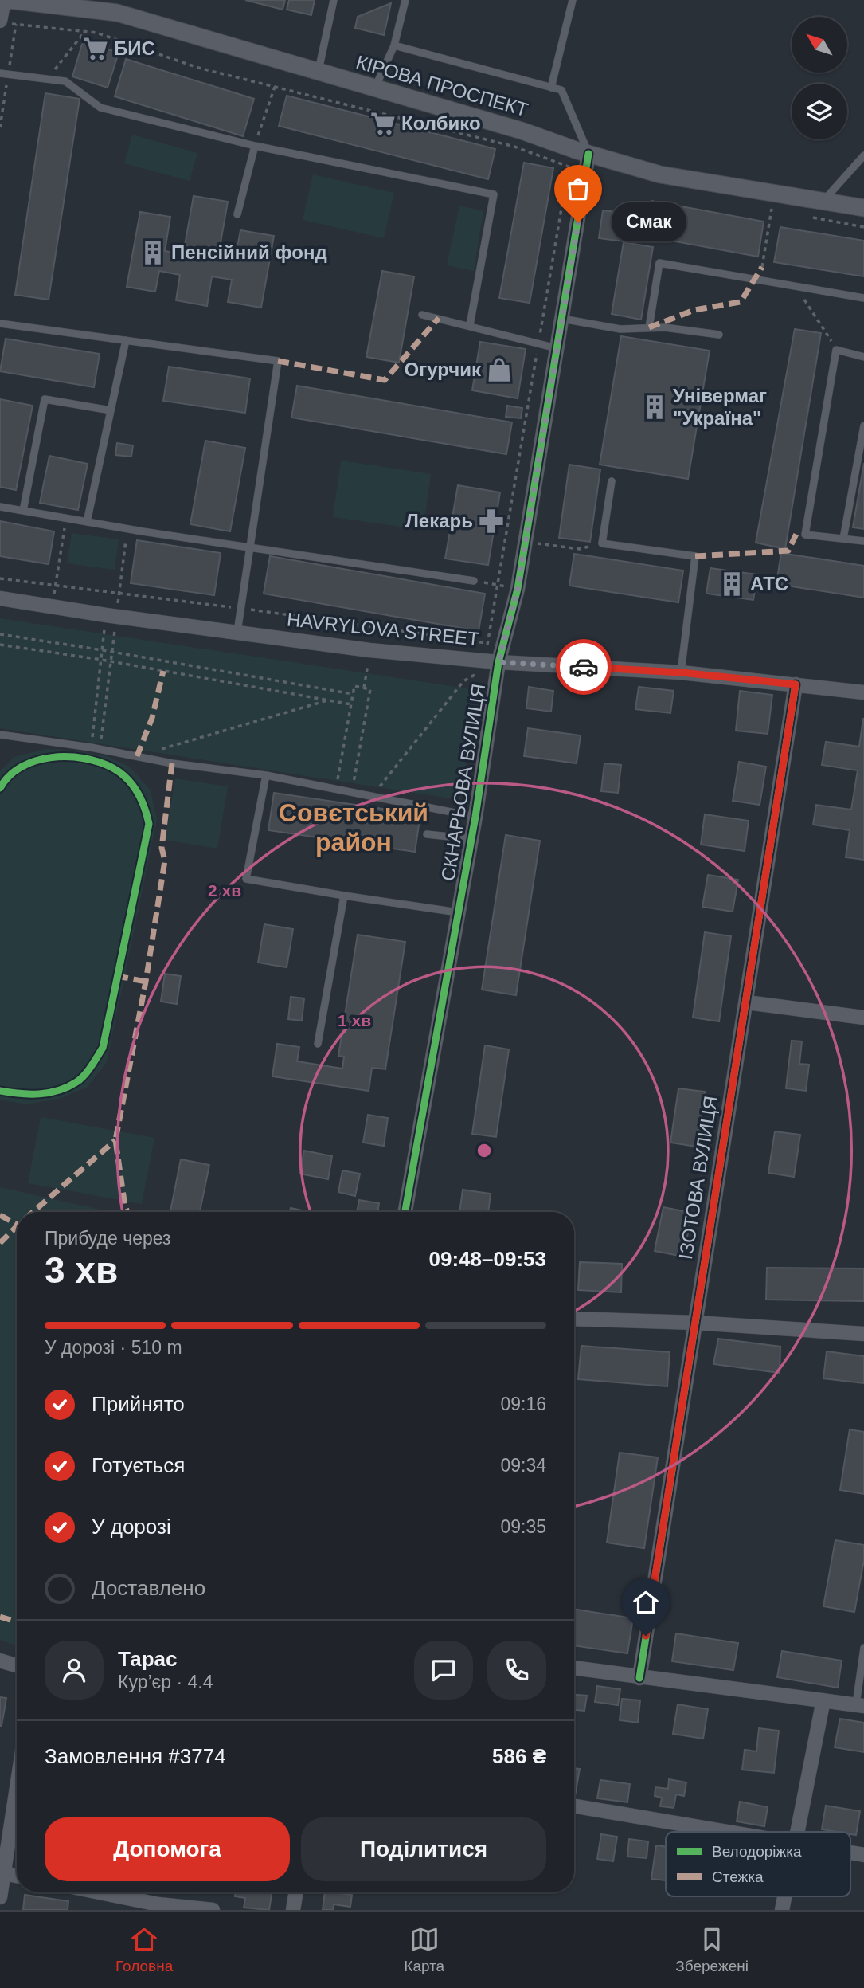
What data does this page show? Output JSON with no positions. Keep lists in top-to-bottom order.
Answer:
{
  "streets": {
    "street": [
      "КІРОВА ПРОСПЕКТ",
      "HAVRYLOVA STREET",
      "СКНАРЬОВА ВУЛИЦЯ",
      "ІЗОТОВА ВУЛИЦЯ"
    ]
  },
  "crossings": [
    ["КІРОВА ПРОСПЕКТ", "СКНАРЬОВА ВУЛИЦЯ"],
    ["HAVRYLOVA STREET", "СКНАРЬОВА ВУЛИЦЯ"],
    ["HAVRYLOVA STREET", "ІЗОТОВА ВУЛИЦЯ"]
  ],
  "districts": ["Совєтський район"],
  "places": {
    "supermarket": ["БИС", "Колбико"],
    "other": ["Смак"],
    "building": ["Пенсійний фонд", "Універмаг \"Україна\"", "АТС"],
    "shop": ["Огурчик"],
    "pharmacy": ["Лекарь"]
  },
  "legend": ["Велодоріжка", "Стежка"],
  "north": "top left",
  "page": {
    "bubble": "Смак",
    "heading": ["3 хв", "Прибуде через", "09:48–09:53"],
    "panel": [
      "Тарас",
      "Кур’єр · 4.4",
      "Замовлення #3774",
      "586 ₴"
    ],
    "bar": "У дорозі · 510 m",
    "list": [
      ["Прийнято", "09:16"],
      ["Готується", "09:34"],
      ["У дорозі", "09:35"],
      "Доставлено"
    ],
    "buttons": ["Допомога", "Поділитися"],
    "tabs": ["Головна", "Карта", "Збережені"]
  },
  "rings": ["2 хв", "1 хв"]
}
